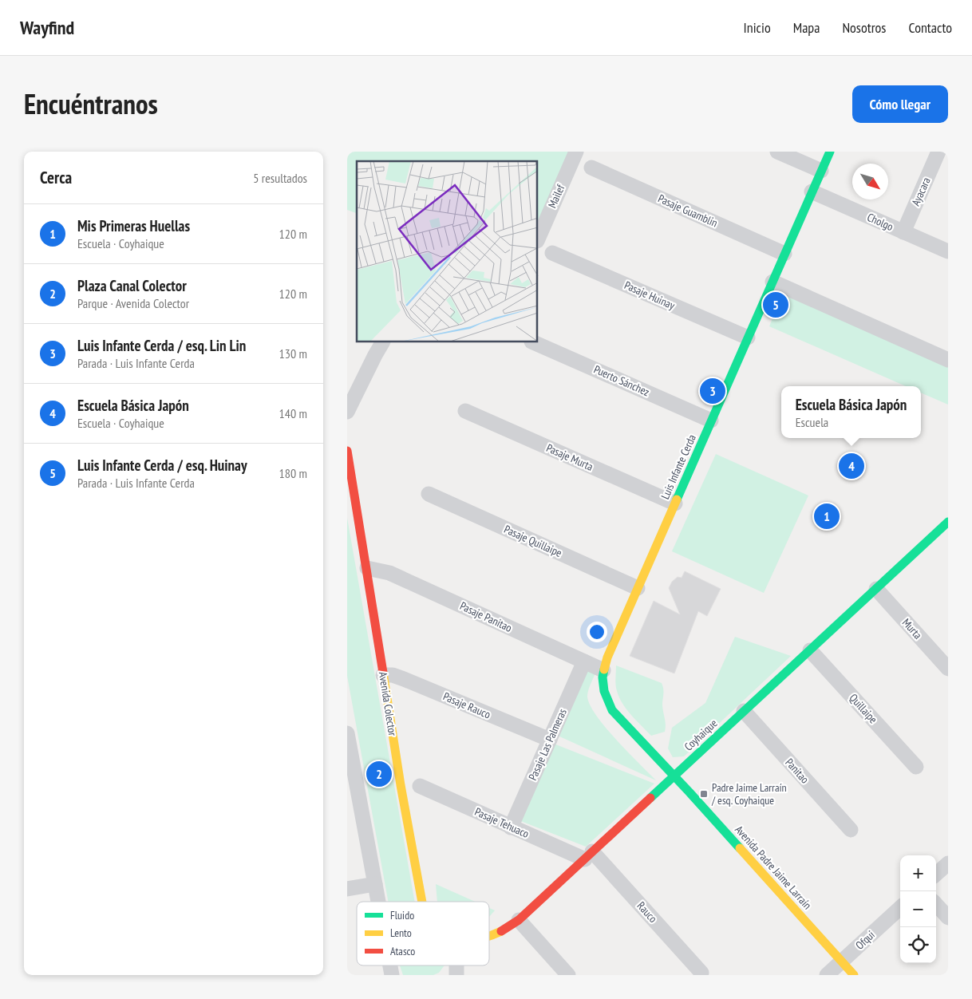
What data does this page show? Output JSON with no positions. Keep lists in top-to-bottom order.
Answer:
{
  "streets": {
    "street": [
      "Ayacara",
      "Mailef",
      "Pasaje Guamblin",
      "Cholgo",
      "Pasaje Huinay",
      "Puerto Sánchez",
      "Pasaje Murta",
      "Luis Infante Cerda",
      "Pasaje Quillaipe",
      "Pasaje Panitao",
      "Murta",
      "Avenida Colector",
      "Pasaje Rauco",
      "Quillaipe",
      "Coyhaique",
      "Pasaje Las Palmeras",
      "Panitao",
      "Pasaje Tehuaco",
      "Avenida Padre Jaime Larraín",
      "Rauco",
      "Ofqui"
    ]
  },
  "crossings": [
    ["Ayacara", "Cholgo"],
    ["Pasaje Guamblin", "Luis Infante Cerda"],
    ["Cholgo", "Luis Infante Cerda"],
    ["Pasaje Huinay", "Luis Infante Cerda"],
    ["Puerto Sánchez", "Luis Infante Cerda"],
    ["Pasaje Murta", "Luis Infante Cerda"],
    ["Luis Infante Cerda", "Pasaje Quillaipe"],
    ["Luis Infante Cerda", "Pasaje Panitao"],
    ["Luis Infante Cerda", "Coyhaique"],
    ["Luis Infante Cerda", "Avenida Padre Jaime Larraín"],
    ["Pasaje Panitao", "Avenida Colector"],
    ["Pasaje Panitao", "Pasaje Las Palmeras"],
    ["Murta", "Coyhaique"],
    ["Avenida Colector", "Pasaje Rauco"],
    ["Pasaje Rauco", "Pasaje Las Palmeras"],
    ["Quillaipe", "Coyhaique"],
    ["Coyhaique", "Panitao"],
    ["Coyhaique", "Pasaje Tehuaco"],
    ["Coyhaique", "Avenida Padre Jaime Larraín"],
    ["Coyhaique", "Rauco"],
    ["Pasaje Las Palmeras", "Pasaje Tehuaco"],
    ["Pasaje Tehuaco", "Rauco"],
    ["Avenida Padre Jaime Larraín", "Ofqui"]
  ],
  "places": {
    "transit": ["Padre Jaime Larraín / esq. Coyhaique"]
  },
  "legend": ["Fluido", "Lento", "Atasco"],
  "north": "bottom right",
  "page": {
    "header": "Wayfind",
    "nav": [
      "Inicio",
      "Mapa",
      "Nosotros",
      "Contacto"
    ],
    "title": "Encuéntranos",
    "buttons": "Cómo llegar",
    "heading": ["Cerca", "5 resultados"],
    "list": [
      {
        "mark": "1",
        "name": "Mis Primeras Huellas",
        "note": "Escuela · Coyhaique",
        "value": "120 m"
      },
      {
        "mark": "2",
        "name": "Plaza Canal Colector",
        "note": "Parque · Avenida Colector",
        "value": "120 m"
      },
      {
        "mark": "3",
        "name": "Luis Infante Cerda / esq. Lin Lin",
        "note": "Parada · Luis Infante Cerda",
        "value": "130 m"
      },
      {
        "mark": "4",
        "name": "Escuela Básica Japón",
        "note": "Escuela · Coyhaique",
        "value": "140 m"
      },
      {
        "mark": "5",
        "name": "Luis Infante Cerda / esq. Huinay",
        "note": "Parada · Luis Infante Cerda",
        "value": "180 m"
      }
    ],
    "pins": [
      "5",
      "3",
      "4",
      "1",
      "2"
    ],
    "popup": ["Escuela Básica Japón", "Escuela"],
    "map_buttons": ["+", "−"]
  }
}
